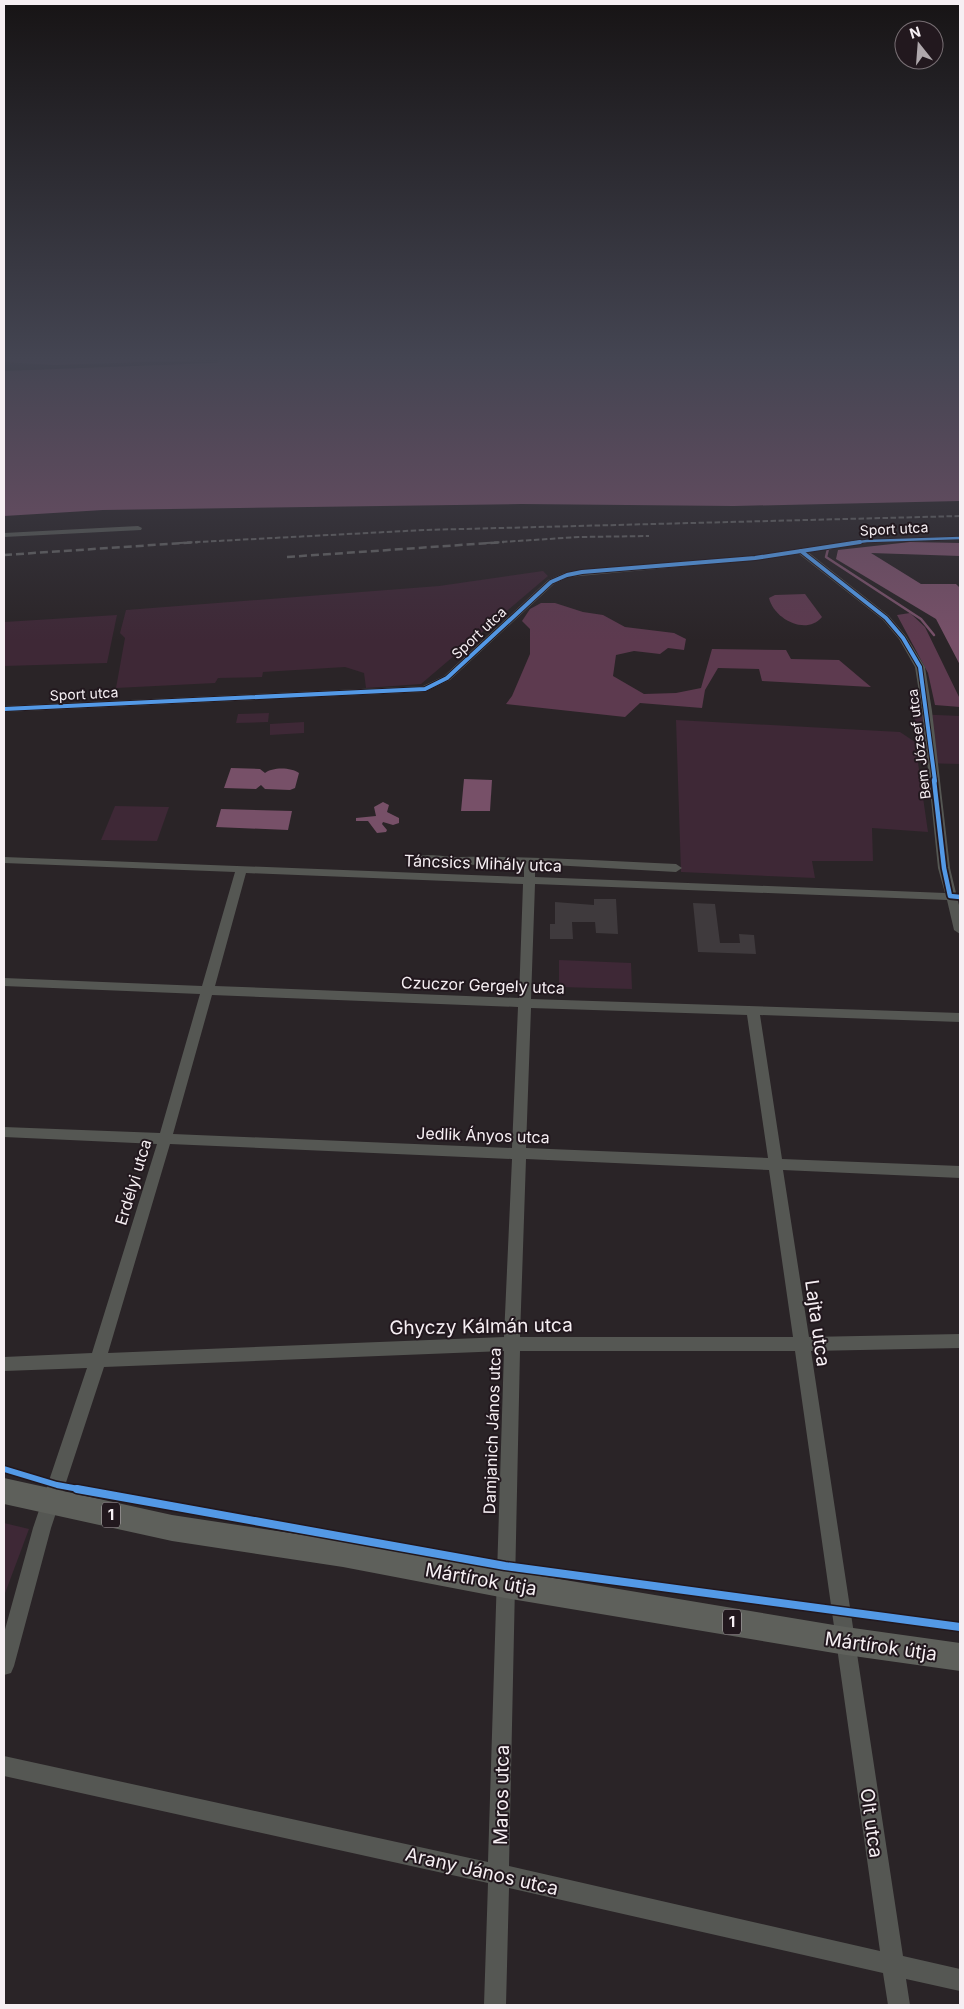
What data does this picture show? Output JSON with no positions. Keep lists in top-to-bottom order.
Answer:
{
  "streets": {
    "main road": ["1", "Mártírok útja"],
    "street": [
      "Sport utca",
      "Bem József utca",
      "Táncsics Mihály utca",
      "Czuczor Gergely utca",
      "Jedlik Ányos utca",
      "Erdélyi utca",
      "Lajta utca",
      "Ghyczy Kálmán utca",
      "Damjanich János utca",
      "Maros utca",
      "Olt utca",
      "Arany János utca"
    ]
  },
  "crossings": [
    ["Sport utca", "Bem József utca"],
    ["Bem József utca", "Táncsics Mihály utca"],
    ["Táncsics Mihály utca", "Erdélyi utca"],
    ["Táncsics Mihály utca", "Damjanich János utca"],
    ["Czuczor Gergely utca", "Erdélyi utca"],
    ["Czuczor Gergely utca", "Lajta utca"],
    ["Czuczor Gergely utca", "Damjanich János utca"],
    ["Jedlik Ányos utca", "Erdélyi utca"],
    ["Jedlik Ányos utca", "Lajta utca"],
    ["Jedlik Ányos utca", "Damjanich János utca"],
    ["Erdélyi utca", "Ghyczy Kálmán utca"],
    ["Erdélyi utca", "Mártírok útja"],
    ["Lajta utca", "Ghyczy Kálmán utca"],
    ["Lajta utca", "Mártírok útja"],
    ["Lajta utca", "Olt utca"],
    ["Ghyczy Kálmán utca", "Damjanich János utca"],
    ["Damjanich János utca", "Mártírok útja"],
    ["Damjanich János utca", "Maros utca"],
    ["Mártírok útja", "Maros utca"],
    ["Mártírok útja", "Olt utca"],
    ["Maros utca", "Arany János utca"],
    ["Olt utca", "Arany János utca"]
  ],
  "north": "top"
}
